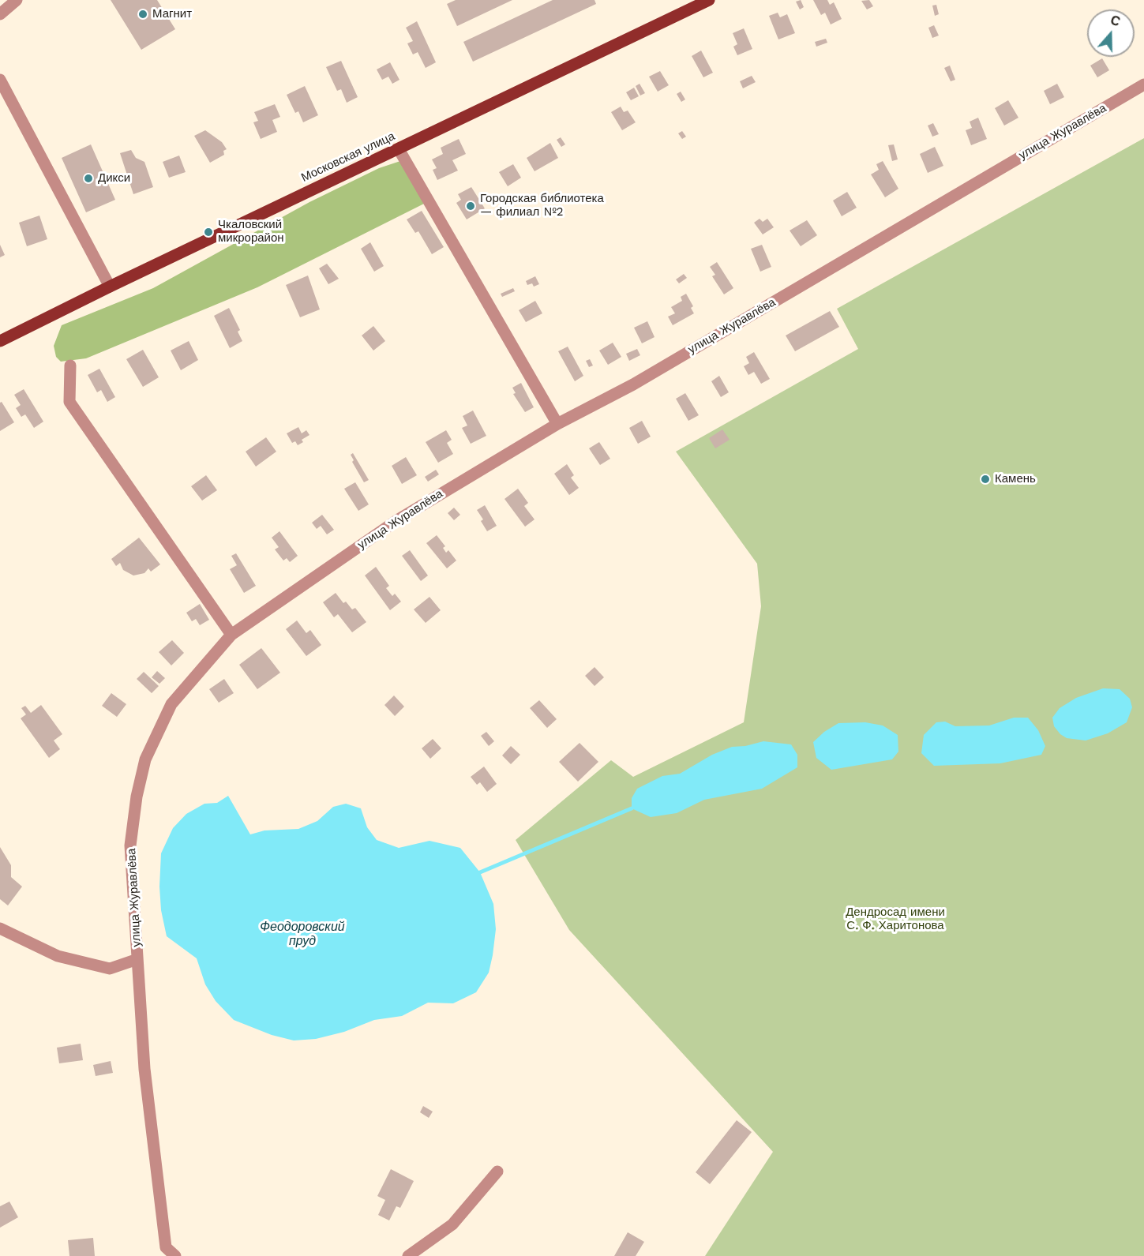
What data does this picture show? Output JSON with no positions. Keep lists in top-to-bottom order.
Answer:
{
  "streets": {
    "main road": ["Московская улица"],
    "street": ["улица Журавлёва"]
  },
  "water": ["Феодоровский пруд"],
  "parks": ["Дендросад имени С. Ф. Харитонова"],
  "places": [
    "Магнит",
    "Дикси",
    "Городская библиотека — филиал №2",
    "Чкаловский микрорайон",
    "Камень"
  ],
  "north": "top"
}
